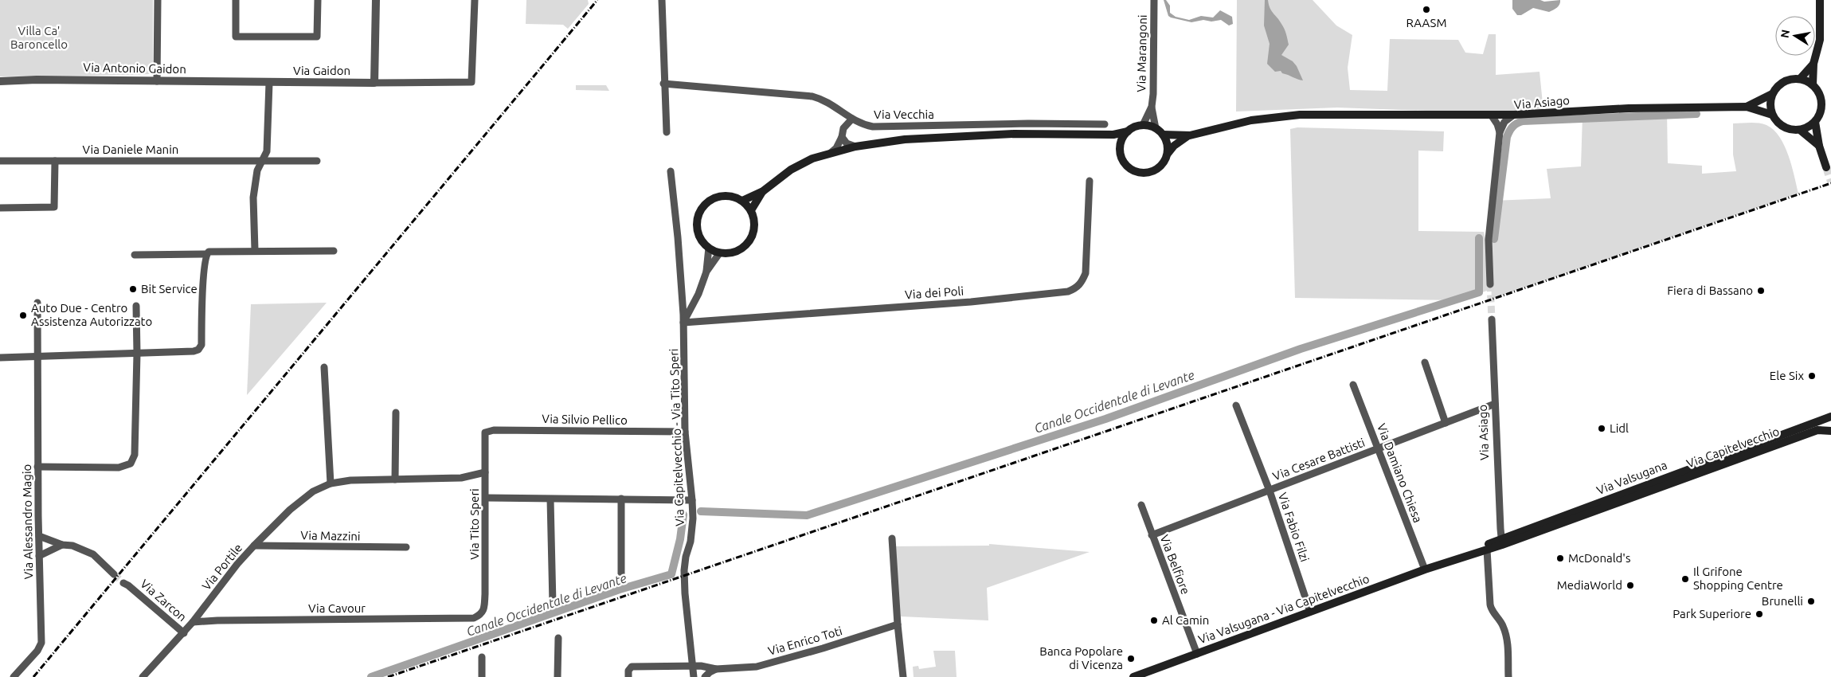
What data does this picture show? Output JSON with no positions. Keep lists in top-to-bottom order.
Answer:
{
  "streets": {
    "main road": [
      "Via Asiago",
      "Via Capitelvecchio",
      "Via Valsugana",
      "Via Valsugana - Via Capitelvecchio"
    ],
    "street": [
      "Via Marangoni",
      "Via Antonio Gaidon",
      "Via Gaidon",
      "Via Vecchia",
      "Via Daniele Manin",
      "Via dei Poli",
      "Via Silvio Pellico",
      "Via Capitelvecchio - Via Tito Speri",
      "Via Cesare Battisti",
      "Via Damiano Chiesa",
      "Via Alessandro Magio",
      "Via Tito Speri",
      "Via Fabio Filzi",
      "Via Mazzini",
      "Via Belfiore",
      "Via Portile",
      "Via Zarcon",
      "Via Cavour",
      "Via Enrico Toti"
    ]
  },
  "crossings": [
    ["Via Antonio Gaidon", "Via Gaidon"],
    ["Via Asiago", "Via Capitelvecchio"],
    ["Via Asiago", "Via Cesare Battisti"],
    ["Via Asiago", "Via Valsugana"],
    ["Via dei Poli", "Via Capitelvecchio - Via Tito Speri"],
    ["Via Silvio Pellico", "Via Capitelvecchio - Via Tito Speri"],
    ["Via Silvio Pellico", "Via Tito Speri"],
    ["Via Capitelvecchio - Via Tito Speri", "Via Enrico Toti"],
    ["Via Capitelvecchio", "Via Valsugana"],
    ["Via Capitelvecchio", "Via Valsugana - Via Capitelvecchio"],
    ["Via Cesare Battisti", "Via Damiano Chiesa"],
    ["Via Cesare Battisti", "Via Fabio Filzi"],
    ["Via Cesare Battisti", "Via Belfiore"],
    ["Via Damiano Chiesa", "Via Valsugana - Via Capitelvecchio"],
    ["Via Valsugana", "Via Valsugana - Via Capitelvecchio"],
    ["Via Tito Speri", "Via Portile"],
    ["Via Tito Speri", "Via Cavour"],
    ["Via Fabio Filzi", "Via Valsugana - Via Capitelvecchio"],
    ["Via Mazzini", "Via Portile"],
    ["Via Belfiore", "Via Valsugana - Via Capitelvecchio"],
    ["Via Portile", "Via Zarcon"],
    ["Via Portile", "Via Cavour"]
  ],
  "water": ["Canale Occidentale di Levante"],
  "parks": ["Villa Ca' Baroncello"],
  "places": [
    "RAASM",
    "Bit Service",
    "Fiera di Bassano",
    "Auto Due - Centro Assistenza Autorizzato",
    "Ele Six",
    "Lidl",
    "McDonald's",
    "Il Grifone Shopping Centre",
    "MediaWorld",
    "Brunelli",
    "Park Superiore",
    "Al Camin",
    "Banca Popolare di Vicenza"
  ],
  "north": "left"
}
